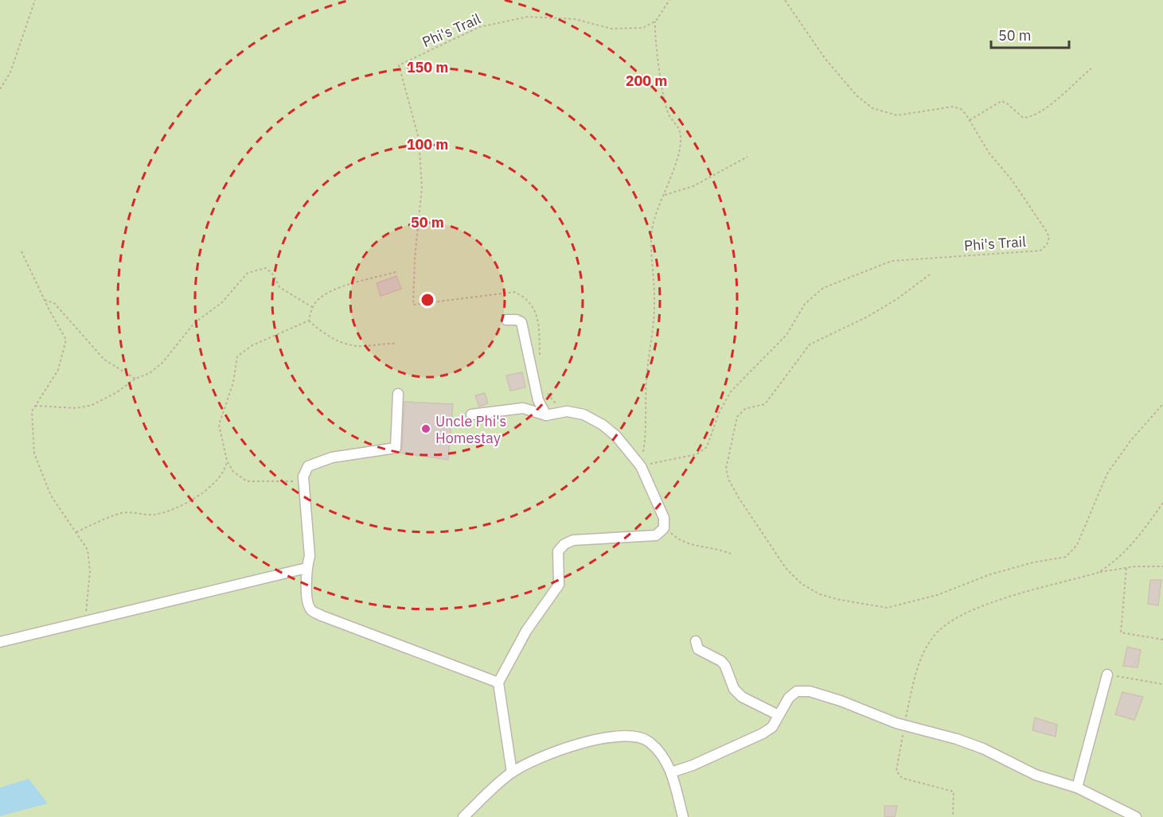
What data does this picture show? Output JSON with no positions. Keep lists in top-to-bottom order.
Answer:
{
  "streets": {
    "path": ["Phi's Trail"]
  },
  "places": ["Uncle Phi's Homestay"],
  "scale_bar": "50 m",
  "rings": [
    "150 m",
    "200 m",
    "100 m",
    "50 m"
  ]
}
